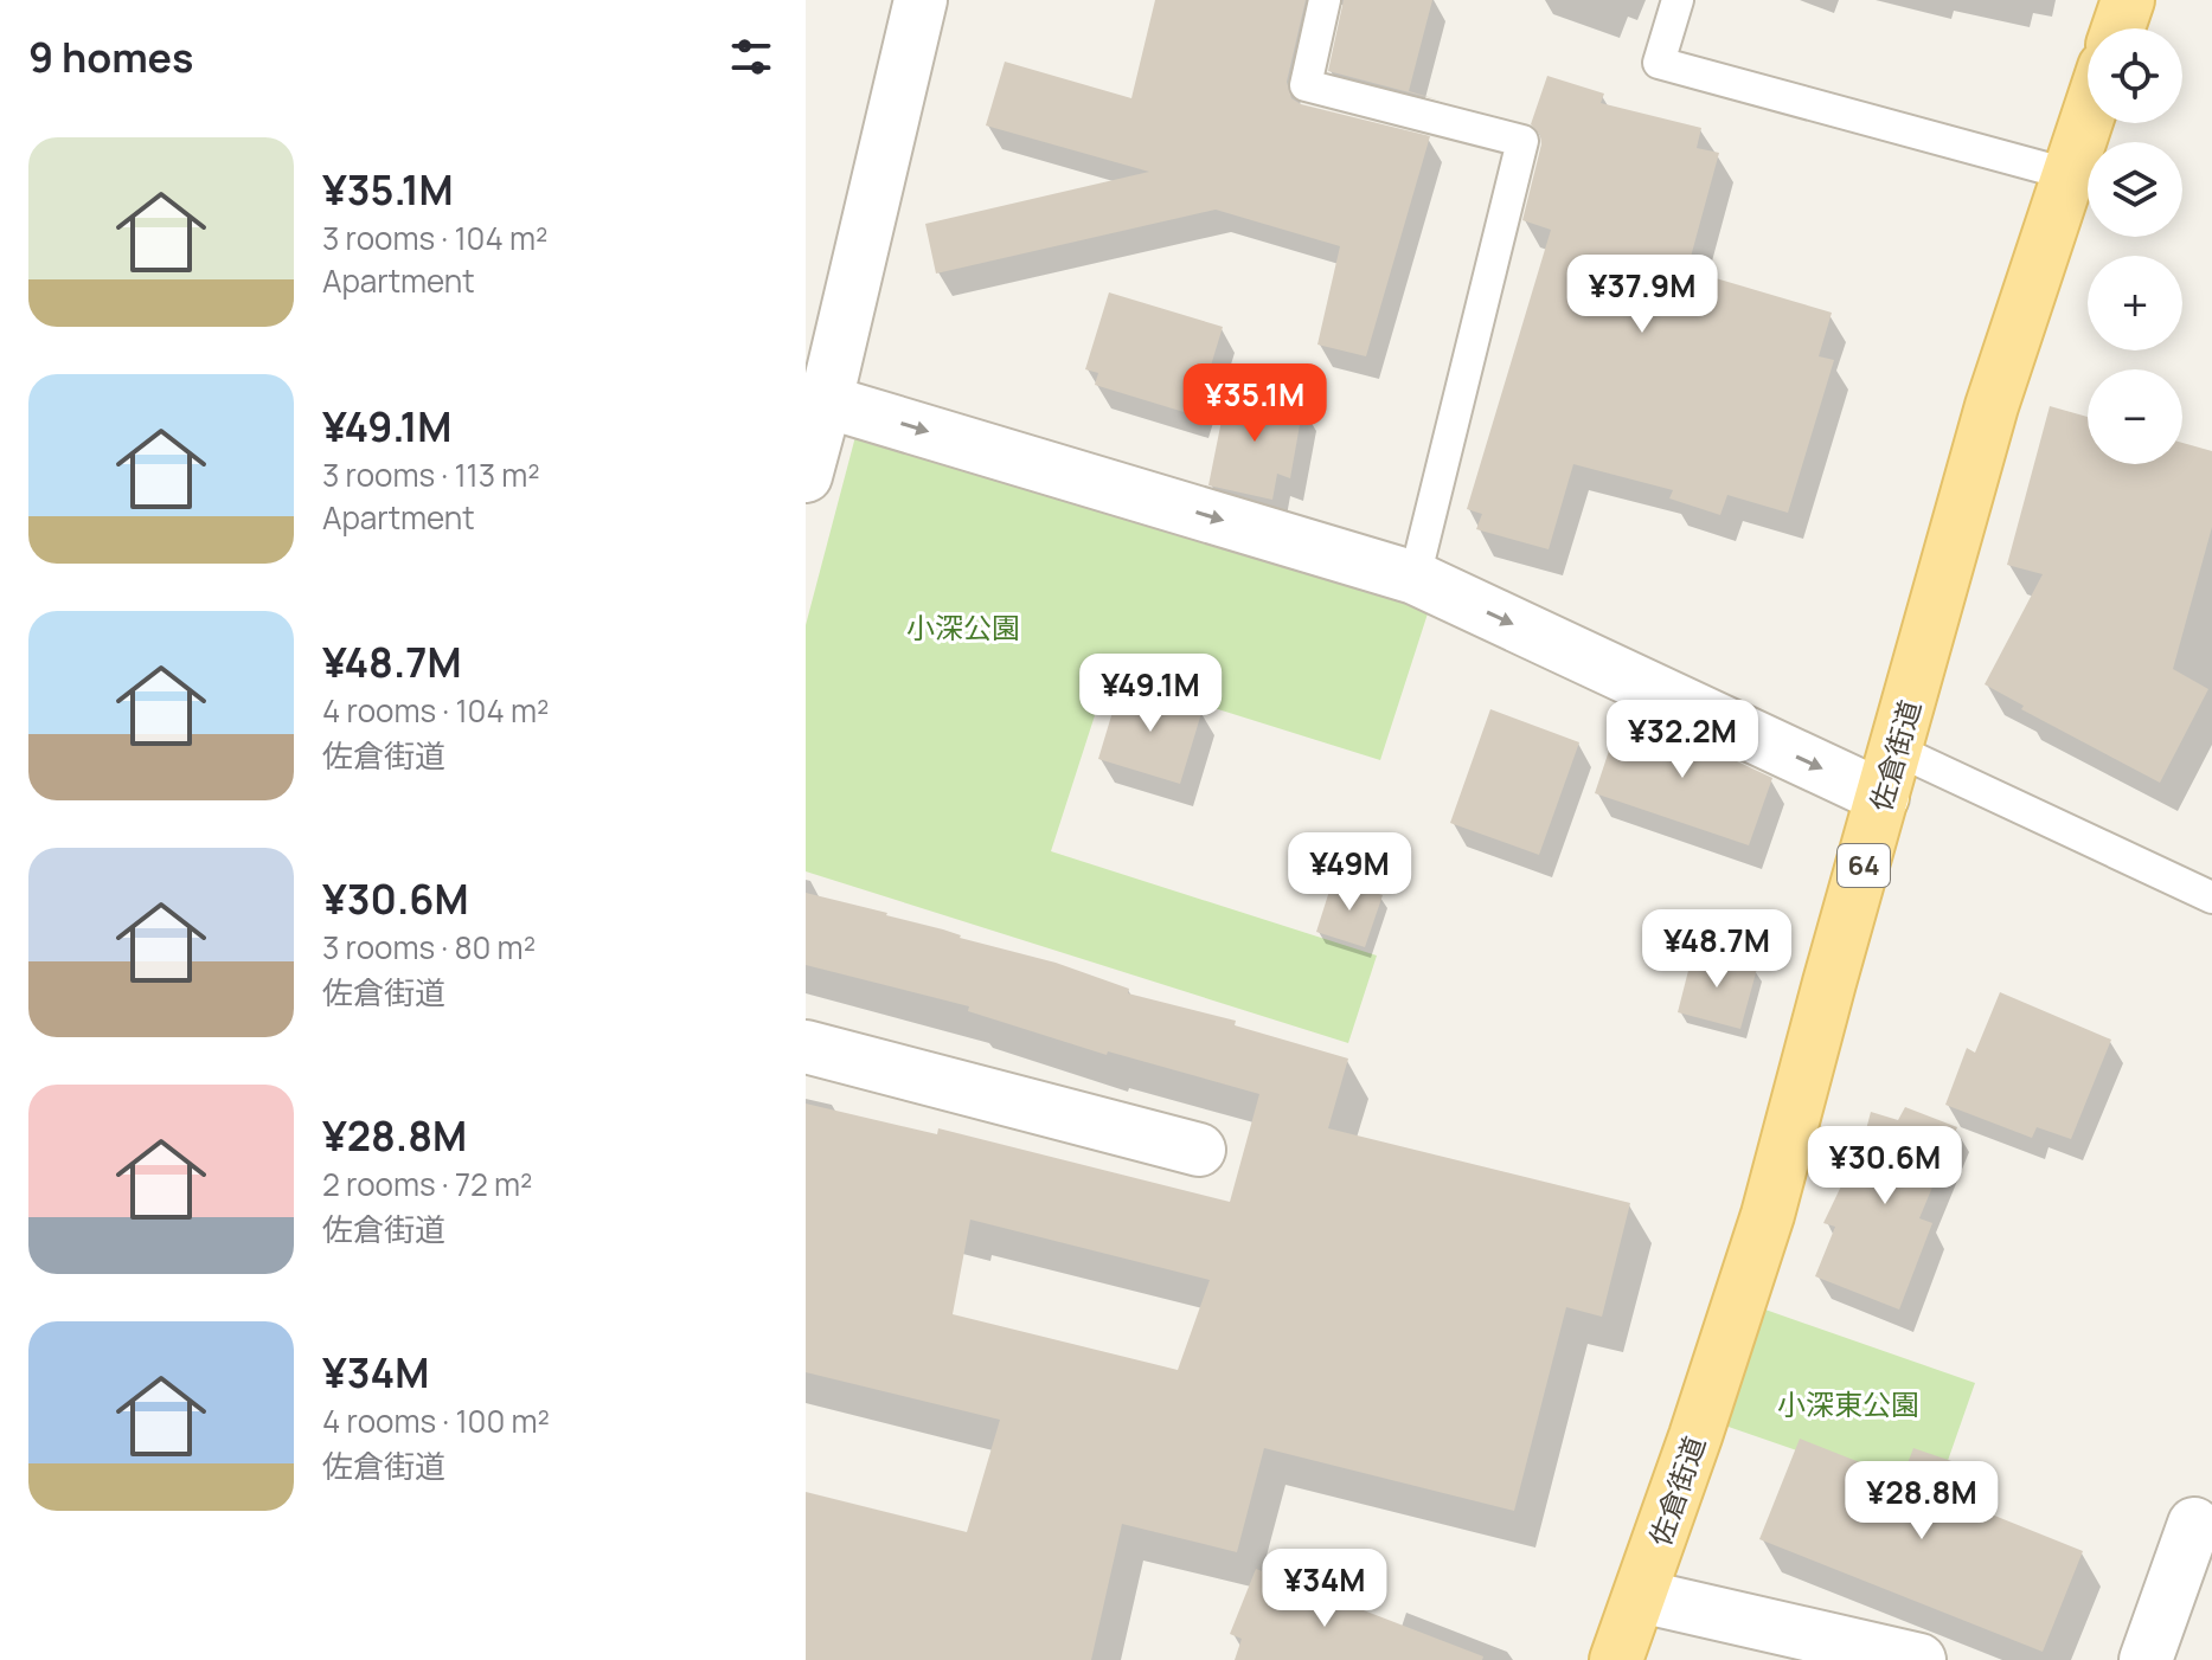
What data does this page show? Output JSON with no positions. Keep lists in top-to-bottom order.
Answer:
{
  "streets": {
    "main road": ["佐倉街道", "64"]
  },
  "parks": ["小深公園", "小深東公園"],
  "page": {
    "heading": "9 homes",
    "map_buttons": ["+", "−"],
    "list": [
      {
        "name": "¥35.1M",
        "note": "3 rooms · 104 m² · Apartment"
      },
      {
        "name": "¥49.1M",
        "note": "3 rooms · 113 m² · Apartment"
      },
      {
        "name": "¥48.7M",
        "note": "4 rooms · 104 m² · 佐倉街道"
      },
      {
        "name": "¥30.6M",
        "note": "3 rooms · 80 m² · 佐倉街道"
      },
      {
        "name": "¥28.8M",
        "note": "2 rooms · 72 m² · 佐倉街道"
      },
      {
        "name": "¥34M",
        "note": "4 rooms · 100 m² · 佐倉街道"
      }
    ],
    "price": [
      "¥37.9M",
      "¥35.1M",
      "¥49.1M",
      "¥32.2M",
      "¥49M",
      "¥48.7M",
      "¥30.6M",
      "¥28.8M",
      "¥34M"
    ]
  }
}
